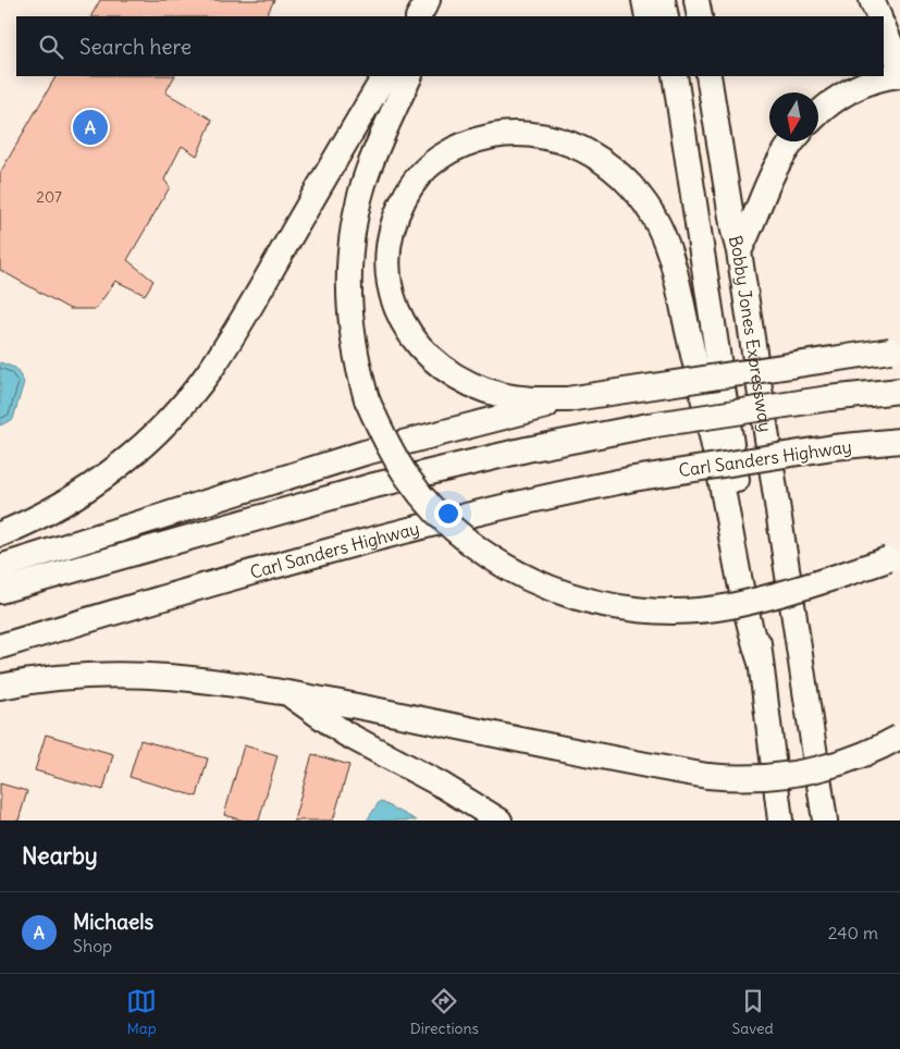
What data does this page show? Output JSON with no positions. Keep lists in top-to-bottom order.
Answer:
{
  "streets": {
    "highway": ["Bobby Jones Expressway", "Carl Sanders Highway"]
  },
  "house_numbers": ["207"],
  "north": "bottom",
  "page": {
    "search": "Search here",
    "pins": "A",
    "heading": "Nearby",
    "list": [
      {
        "mark": "A",
        "name": "Michaels",
        "note": "Shop",
        "value": "240 m"
      }
    ],
    "nav": ["Map", "Directions", "Saved"]
  }
}
